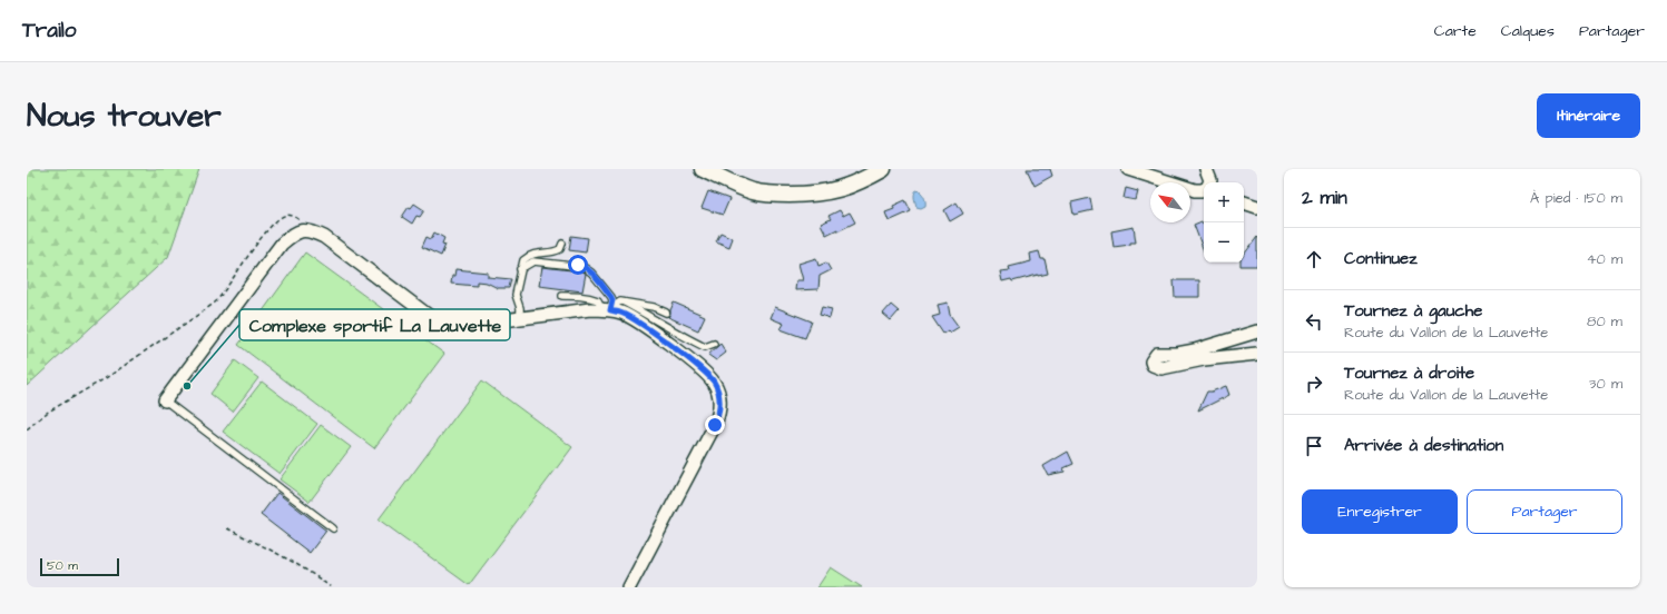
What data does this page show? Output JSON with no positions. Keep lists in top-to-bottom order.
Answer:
{
  "places": ["Complexe sportif La Lauvette"],
  "scale_bar": "50 m",
  "north": "top left",
  "page": {
    "header": "Trailo",
    "nav": ["Carte", "Calques", "Partager"],
    "buttons": [
      "Itinéraire",
      ["Enregistrer", "Partager"]
    ],
    "title": "Nous trouver",
    "heading": ["2 min", "À pied · 150 m"],
    "map_buttons": ["+", "−"],
    "list": [
      ["Continuez", "40 m"],
      ["Tournez à gauche", "Route du Vallon de la Lauvette", "80 m"],
      ["Tournez à droite", "Route du Vallon de la Lauvette", "30 m"],
      "Arrivée à destination"
    ],
    "scale": "50 m"
  }
}
